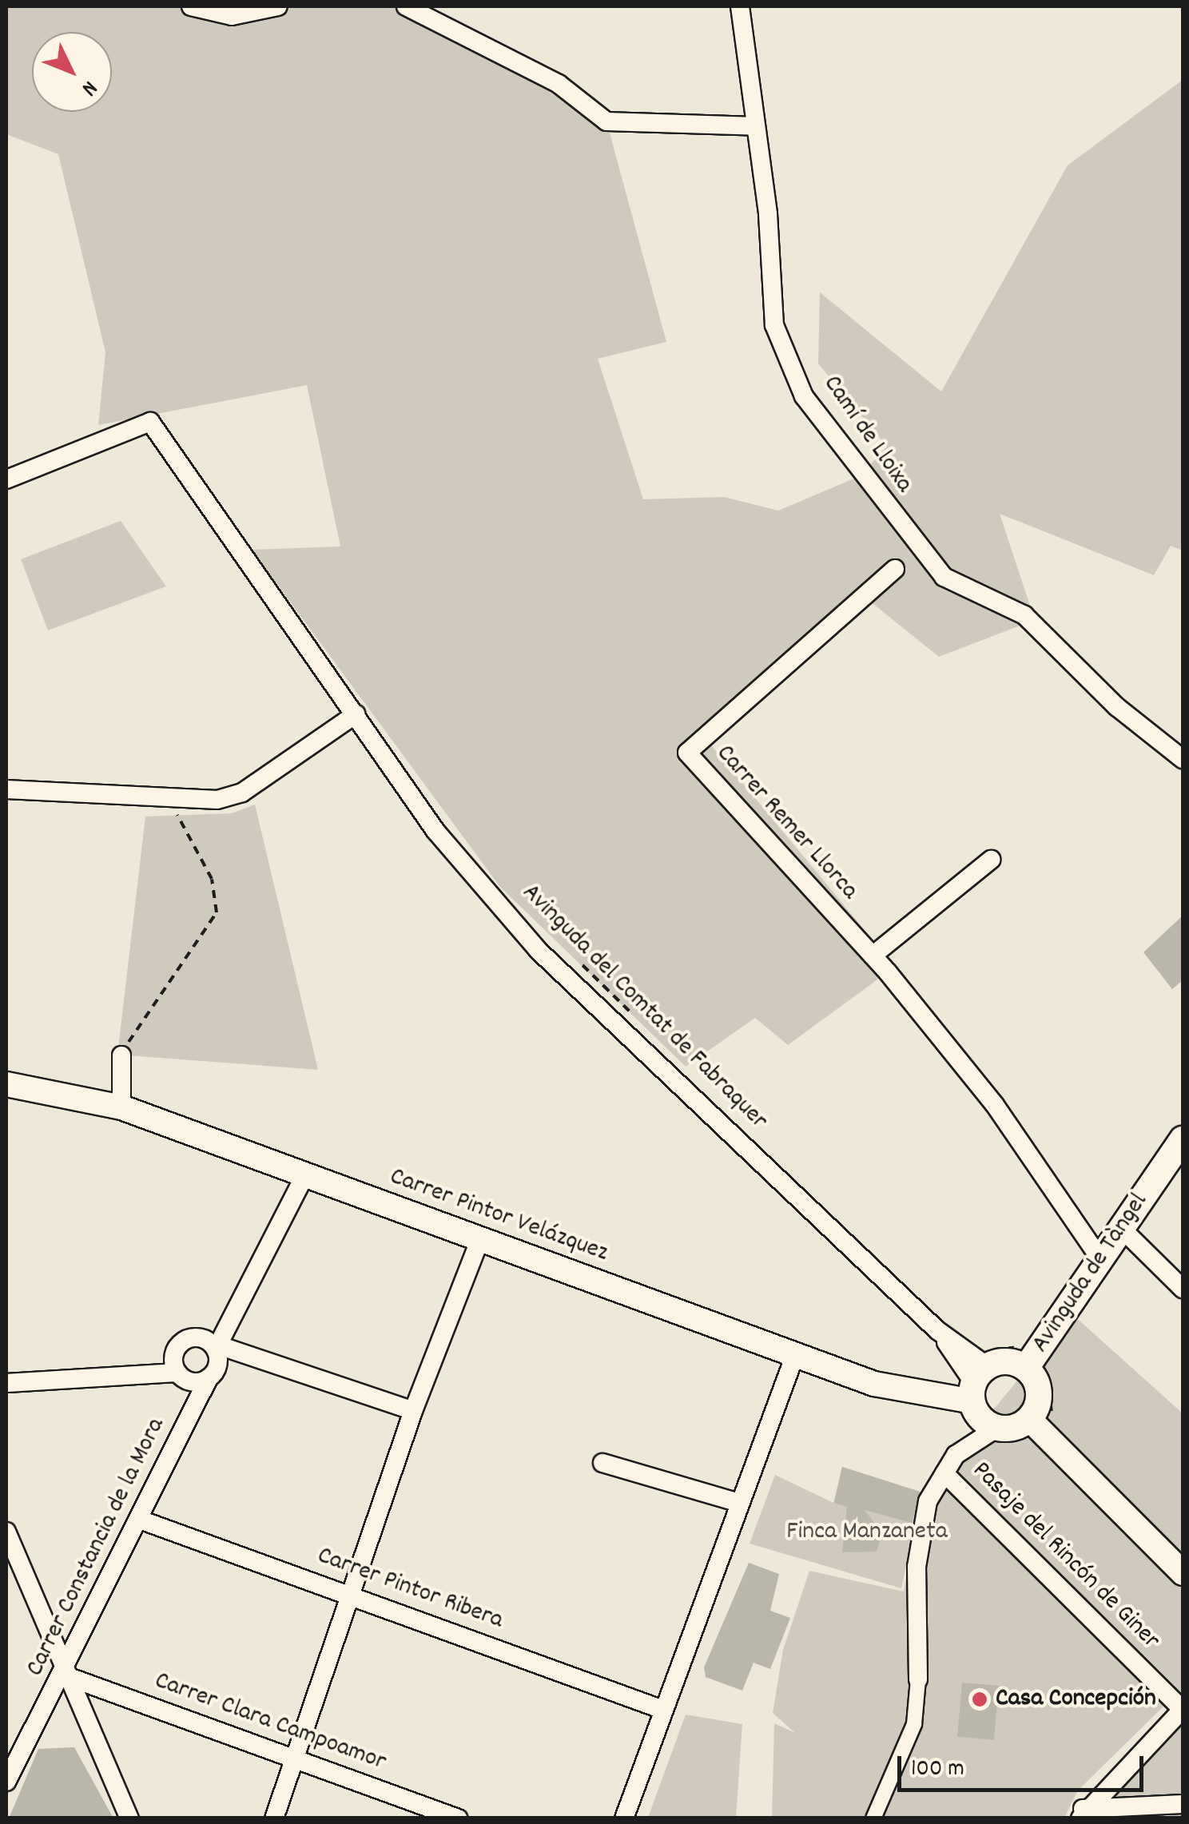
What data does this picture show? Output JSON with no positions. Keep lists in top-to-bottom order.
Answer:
{
  "streets": {
    "main road": ["Avinguda de Tàngel"],
    "street": [
      "Camí de Lloixa",
      "Carrer Remer Llorca",
      "Avinguda del Comtat de Fabraquer",
      "Carrer Pintor Velázquez",
      "Carrer Constancia de la Mora",
      "Pasaje del Rincón de Giner",
      "Carrer Pintor Ribera",
      "Carrer Clara Campoamor"
    ]
  },
  "crossings": [
    ["Carrer Remer Llorca", "Avinguda de Tàngel"],
    ["Avinguda del Comtat de Fabraquer", "Carrer Pintor Velázquez"],
    ["Avinguda del Comtat de Fabraquer", "Avinguda de Tàngel"],
    ["Carrer Pintor Velázquez", "Avinguda de Tàngel"],
    ["Carrer Constancia de la Mora", "Carrer Pintor Ribera"],
    ["Carrer Constancia de la Mora", "Carrer Clara Campoamor"]
  ],
  "parks": ["Finca Manzaneta"],
  "places": ["Casa Concepción"],
  "scale_bar": "100 m",
  "north": "bottom right"
}
